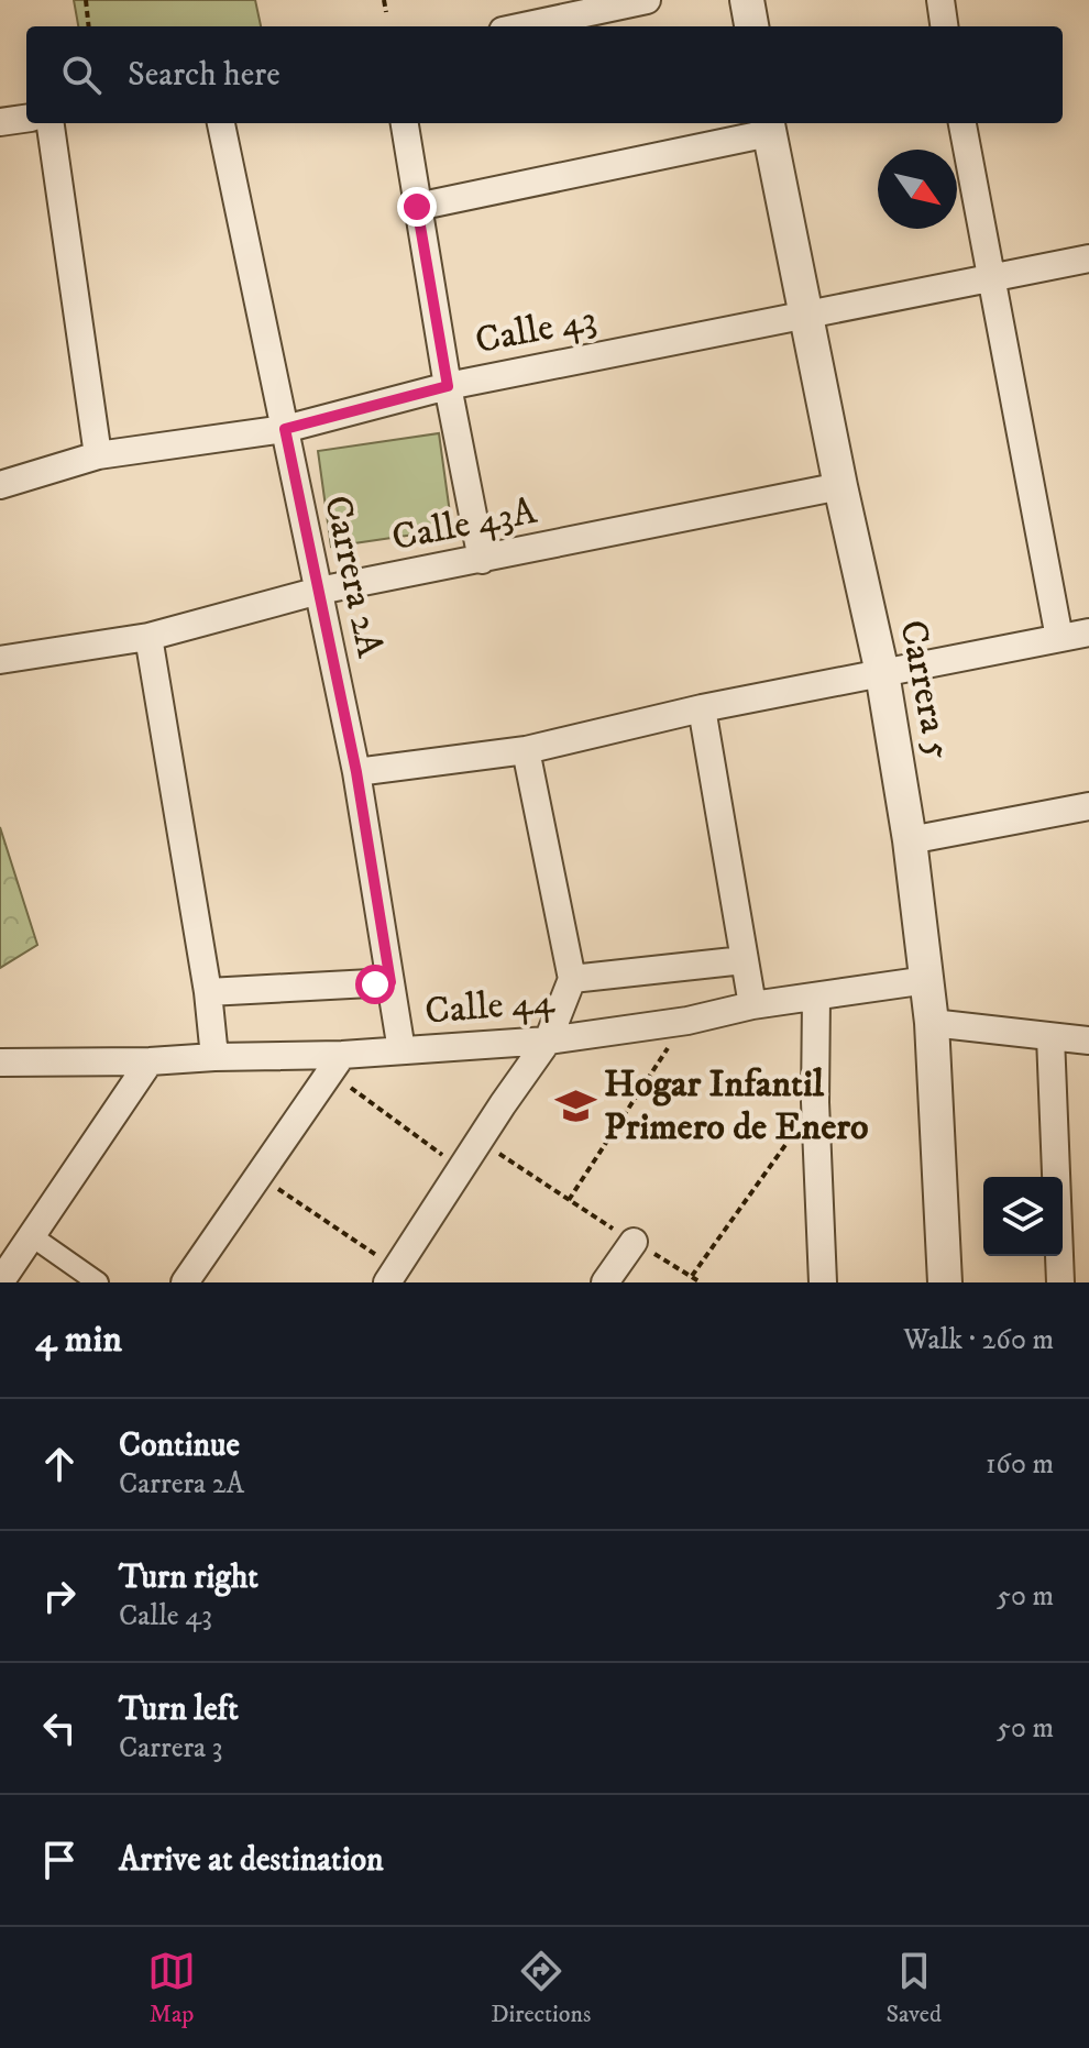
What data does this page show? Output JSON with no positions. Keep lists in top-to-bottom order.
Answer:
{
  "streets": {
    "street": [
      "Calle 43",
      "Calle 43A",
      "Carrera 2A",
      "Carrera 5",
      "Calle 44"
    ]
  },
  "crossings": [
    ["Calle 43", "Carrera 2A"],
    ["Calle 43", "Carrera 5"],
    ["Calle 43A", "Carrera 2A"],
    ["Calle 43A", "Carrera 5"],
    ["Carrera 2A", "Calle 44"],
    ["Carrera 5", "Calle 44"]
  ],
  "places": {
    "school or university": ["Hogar Infantil Primero de Enero"]
  },
  "north": "bottom right",
  "page": {
    "search": "Search here",
    "heading": ["4 min", "Walk · 260 m"],
    "list": [
      ["Continue", "Carrera 2A", "160 m"],
      ["Turn right", "Calle 43", "50 m"],
      ["Turn left", "Carrera 3", "50 m"],
      "Arrive at destination"
    ],
    "nav": ["Map", "Directions", "Saved"]
  }
}
